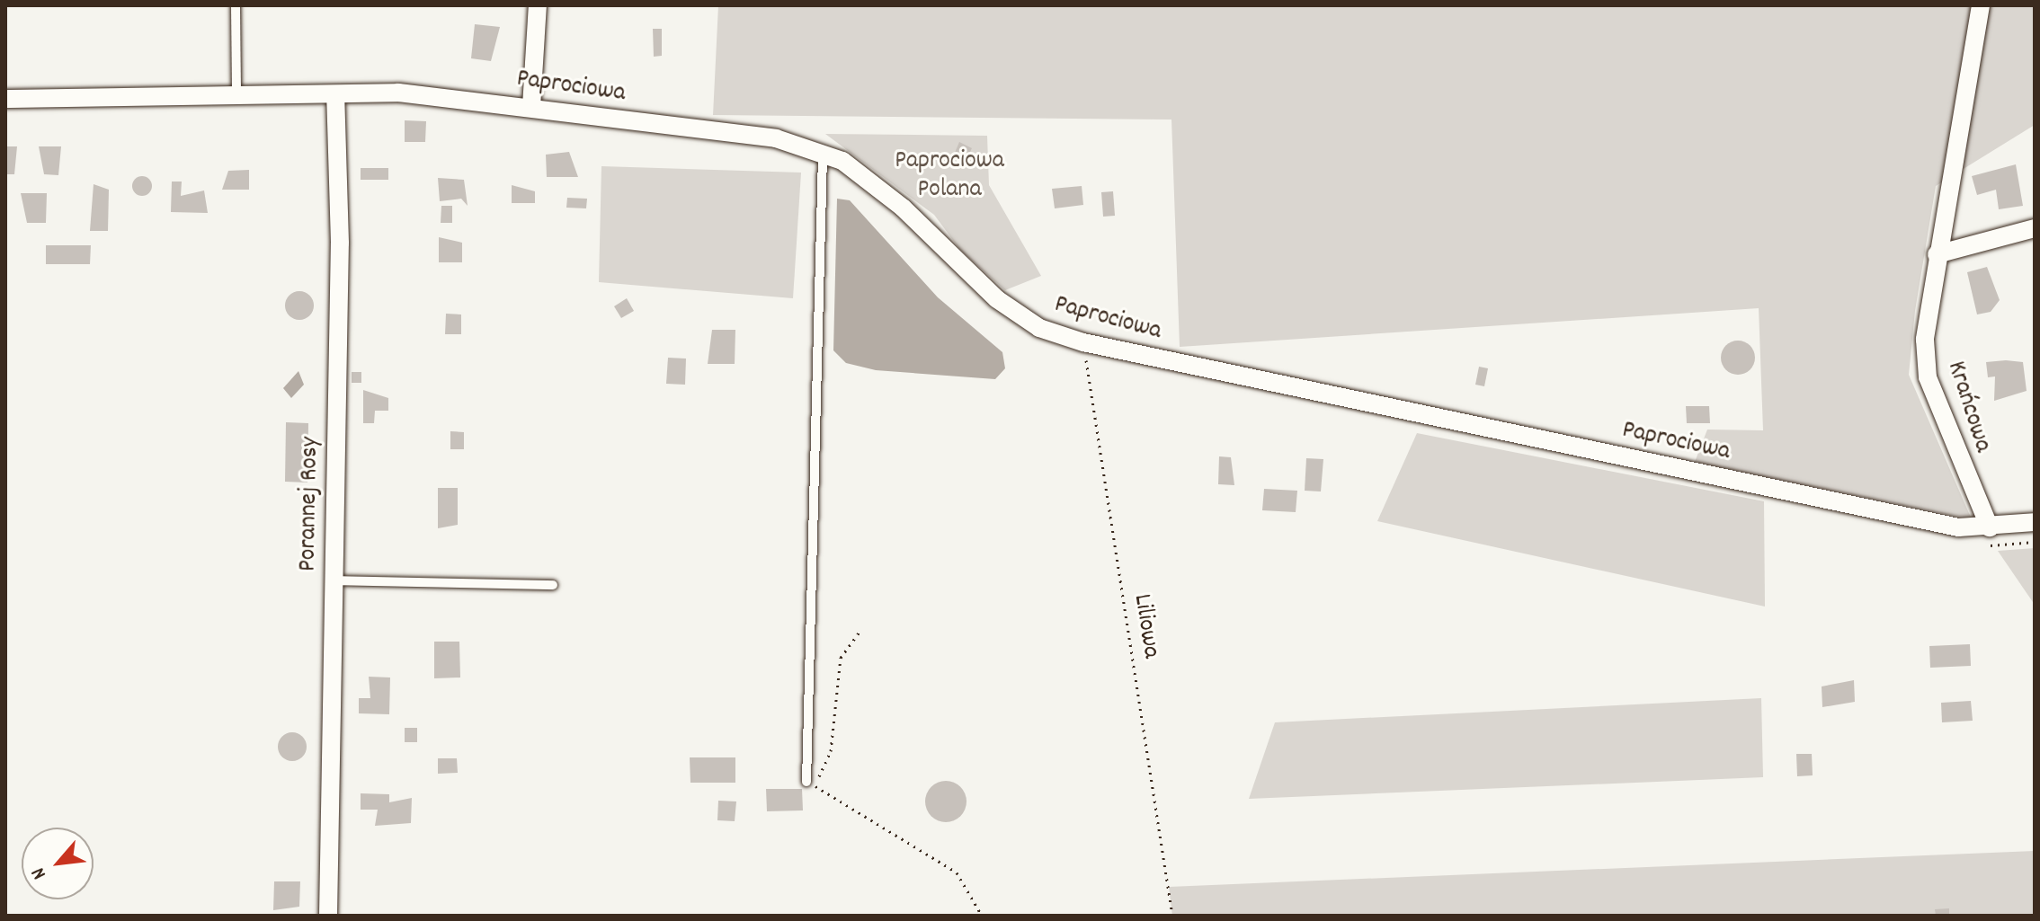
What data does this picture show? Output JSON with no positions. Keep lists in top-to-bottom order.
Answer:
{
  "streets": {
    "street": ["Paprociowa", "Krańcowa", "Porannej Rosy"],
    "path": ["Liliowa"]
  },
  "crossings": [
    ["Paprociowa", "Krańcowa"],
    ["Paprociowa", "Porannej Rosy"],
    ["Paprociowa", "Liliowa"]
  ],
  "parks": ["Paprociowa Polana"],
  "north": "bottom left"
}
